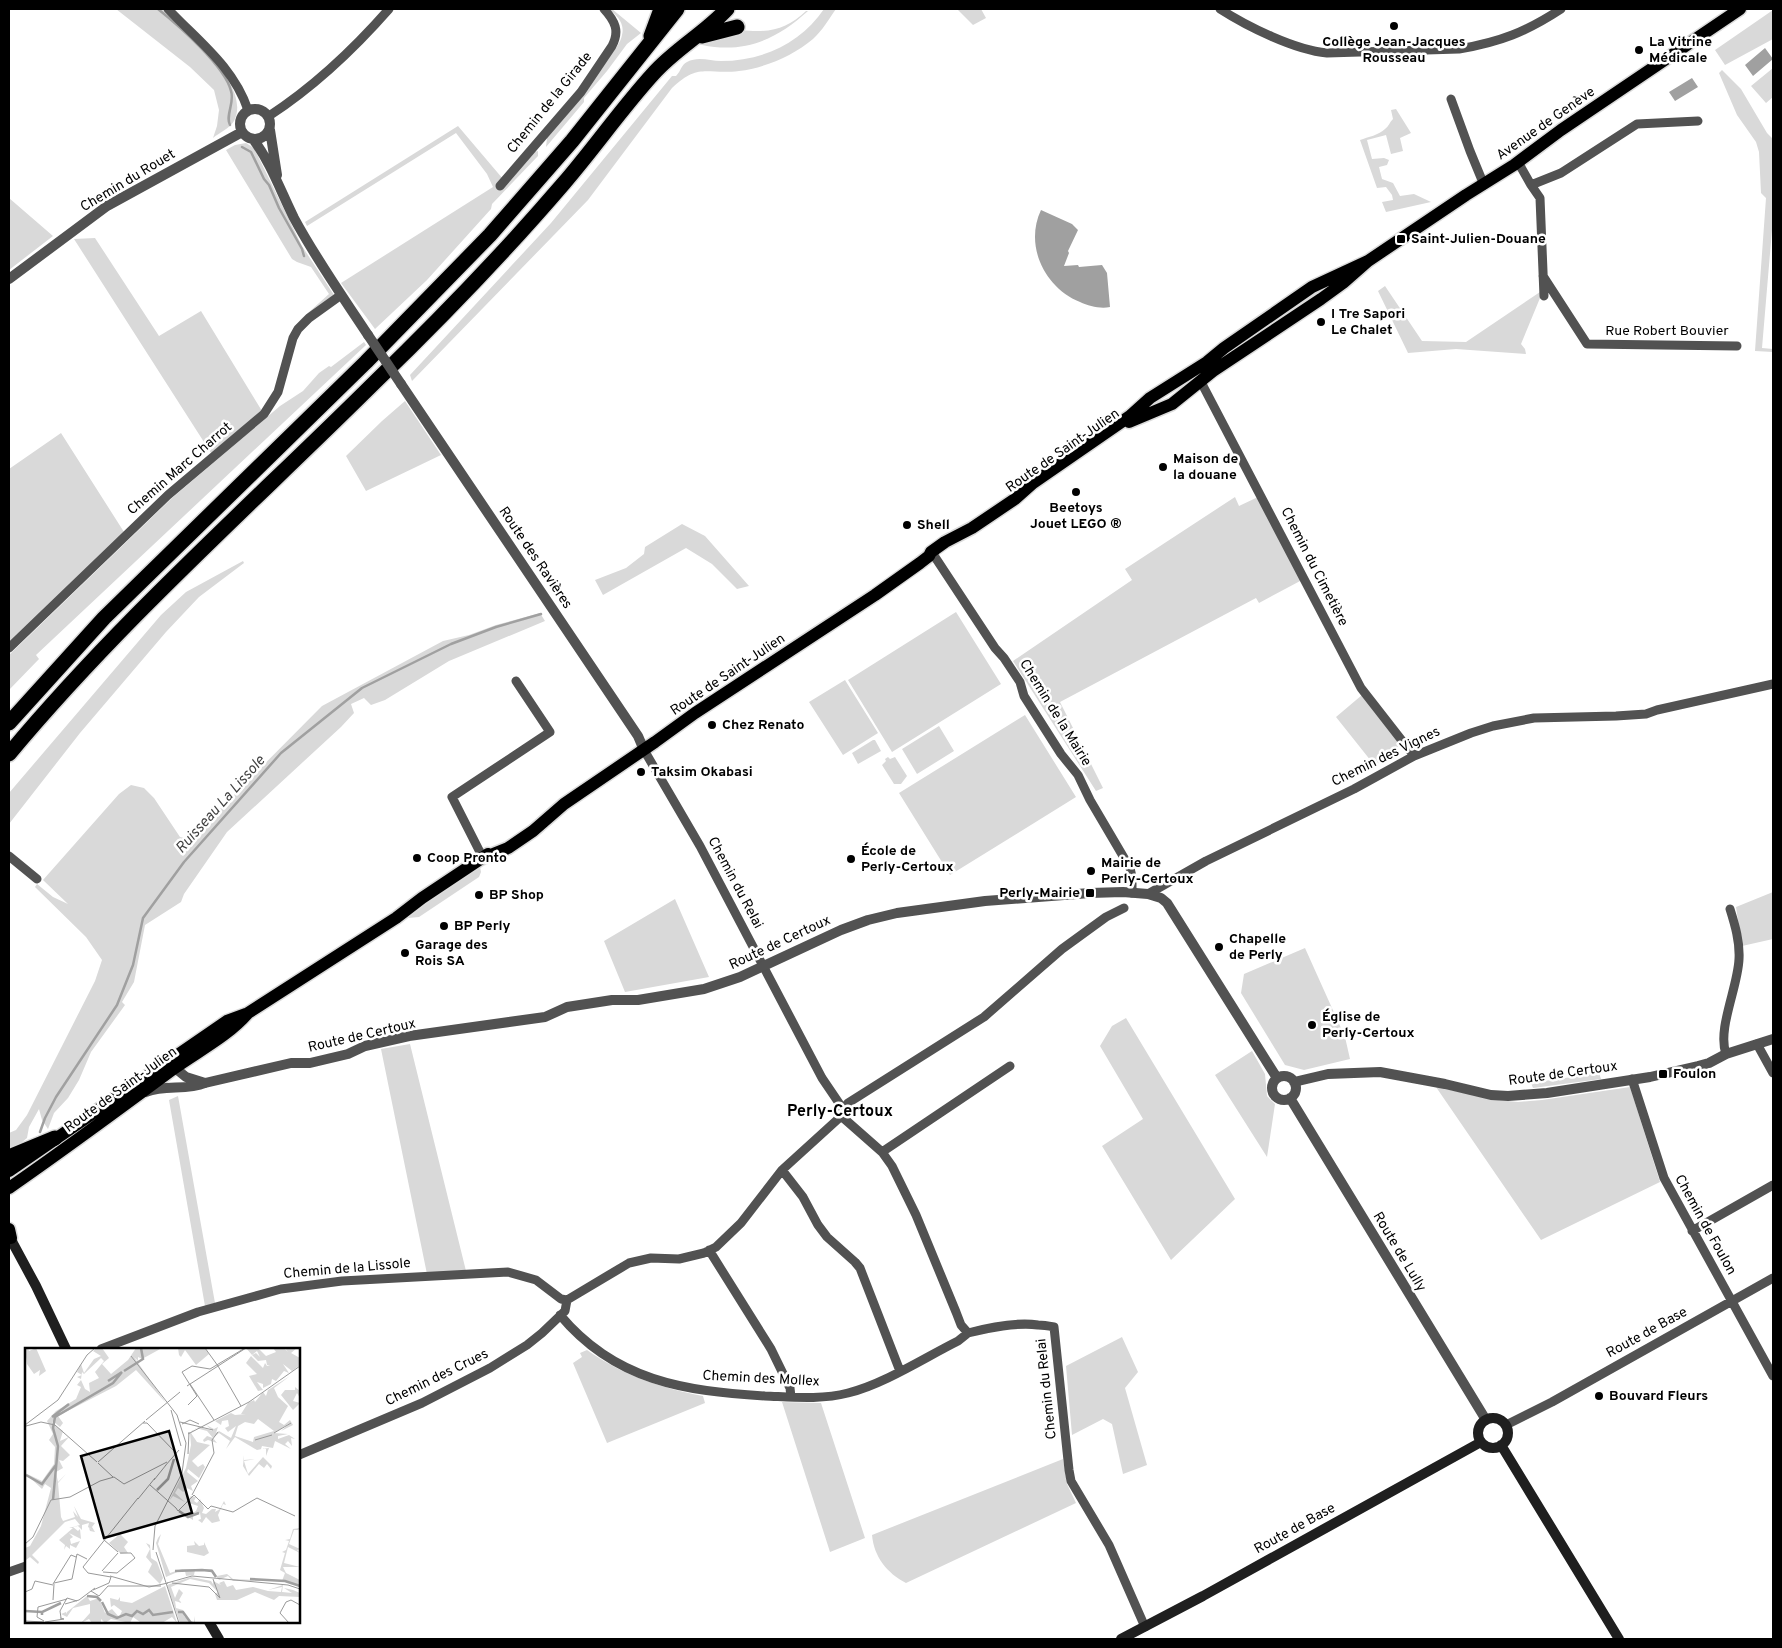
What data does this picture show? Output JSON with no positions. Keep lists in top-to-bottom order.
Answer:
{
  "streets": {
    "main road": ["Avenue de Genève", "Route de Saint-Julien", "Route de Base"],
    "street": [
      "Chemin de la Girade",
      "Chemin du Rouet",
      "Rue Robert Bouvier",
      "Chemin Marc Charrot",
      "Route des Ravières",
      "Chemin du Cimetière",
      "Chemin de la Mairie",
      "Chemin des Vignes",
      "Chemin du Relai",
      "Route de Certoux",
      "Chemin de Foulon",
      "Route de Lully",
      "Chemin de la Lissole",
      "Chemin des Crues",
      "Chemin des Mollex"
    ]
  },
  "crossings": [
    ["Avenue de Genève", "Route de Saint-Julien"],
    ["Route de Saint-Julien", "Route des Ravières"],
    ["Route de Saint-Julien", "Chemin du Cimetière"],
    ["Route de Saint-Julien", "Chemin de la Mairie"],
    ["Route de Saint-Julien", "Chemin du Relai"],
    ["Route de Saint-Julien", "Route de Certoux"],
    ["Chemin Marc Charrot", "Route des Ravières"],
    ["Route des Ravières", "Chemin du Relai"],
    ["Chemin du Cimetière", "Chemin des Vignes"],
    ["Chemin de la Mairie", "Route de Certoux"],
    ["Chemin des Vignes", "Route de Certoux"],
    ["Chemin du Relai", "Route de Certoux"],
    ["Chemin du Relai", "Route de Base"],
    ["Chemin du Relai", "Chemin des Mollex"],
    ["Route de Certoux", "Chemin de Foulon"],
    ["Route de Certoux", "Route de Lully"],
    ["Chemin de Foulon", "Route de Base"],
    ["Route de Lully", "Route de Base"],
    ["Chemin de la Lissole", "Chemin des Crues"],
    ["Chemin des Crues", "Chemin des Mollex"]
  ],
  "districts": ["Perly-Certoux"],
  "water": ["Ruisseau La Lissole"],
  "places": {
    "other": [
      "Collège Jean-Jacques Rousseau",
      "La Vitrine Médicale",
      "I Tre Sapori Le Chalet",
      "Maison de la douane",
      "Beetoys Jouet LEGO ®",
      "Shell",
      "Chez Renato",
      "Taksim Okabasi",
      "Coop Pronto",
      "École de Perly-Certoux",
      "Mairie de Perly-Certoux",
      "BP Shop",
      "BP Perly",
      "Chapelle de Perly",
      "Garage des Rois SA",
      "Église de Perly-Certoux",
      "Bouvard Fleurs"
    ],
    "transit": ["Saint-Julien-Douane", "Perly-Mairie", "Foulon"]
  }
}
